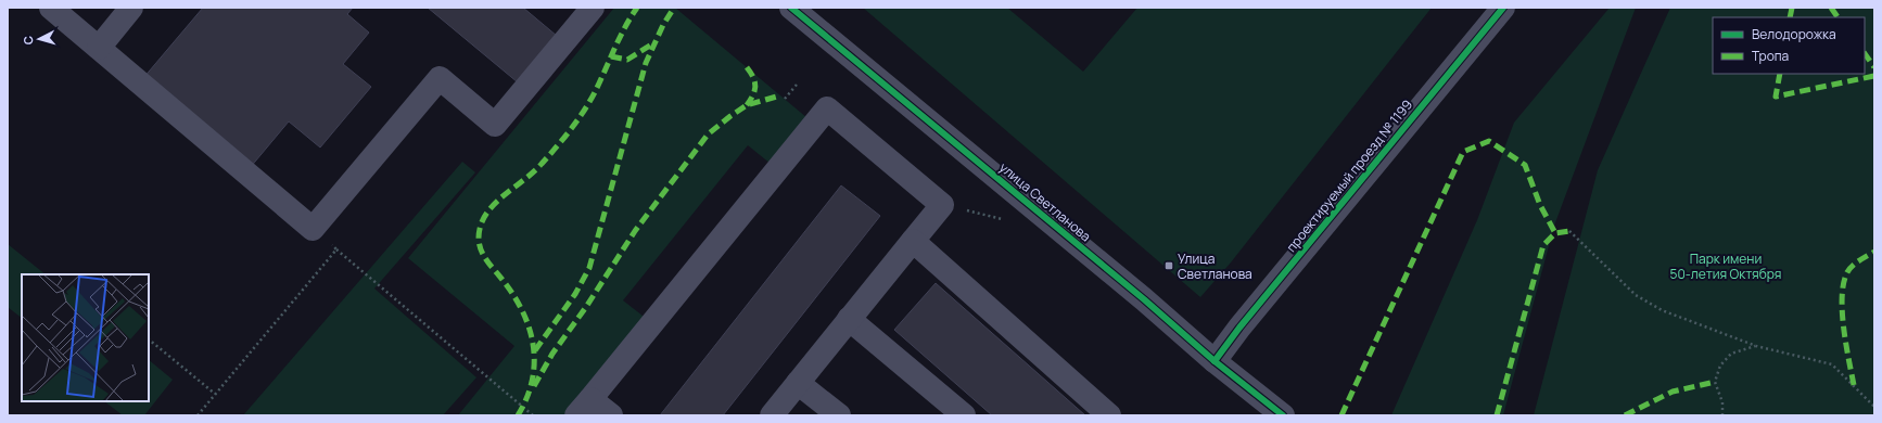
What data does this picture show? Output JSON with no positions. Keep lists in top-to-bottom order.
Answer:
{
  "streets": {
    "street": ["проектируемый проезд № 1199", "улица Светланова"]
  },
  "crossings": [
    ["проектируемый проезд № 1199", "улица Светланова"]
  ],
  "parks": ["Парк имени 50-летия Октября"],
  "places": {
    "transit": ["Улица Светланова"]
  },
  "legend": ["Велодорожка", "Тропа"],
  "north": "left"
}
